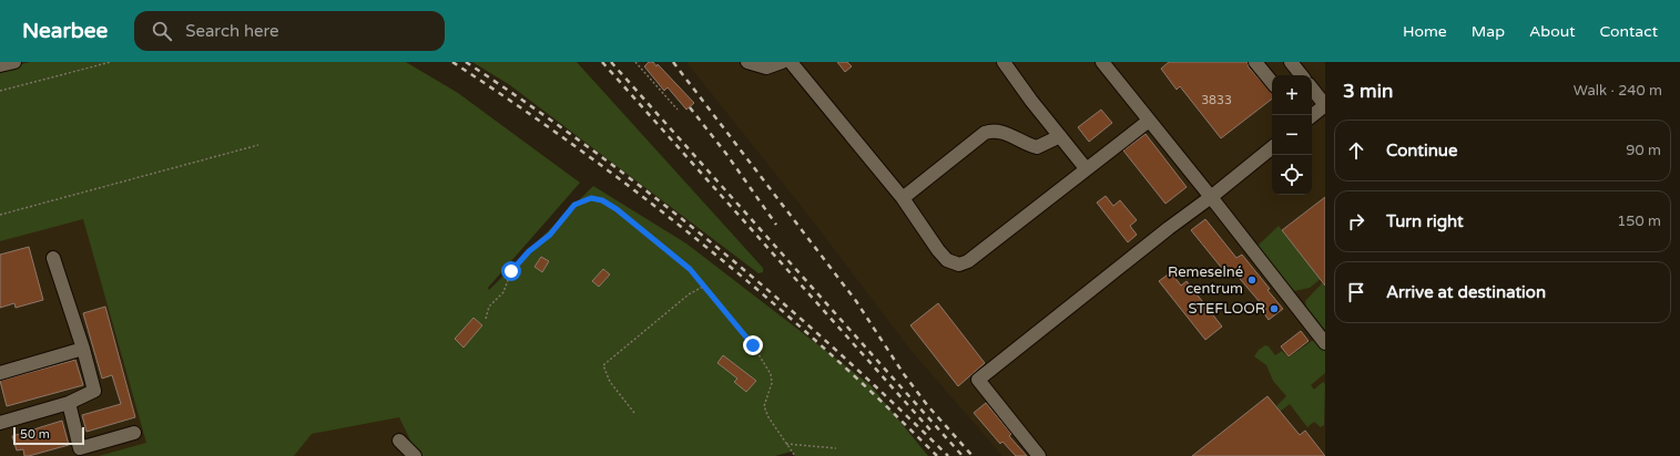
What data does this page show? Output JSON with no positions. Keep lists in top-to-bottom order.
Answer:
{
  "places": ["Remeselné centrum", "STEFLOOR"],
  "house_numbers": ["3833"],
  "scale_bar": "50 m",
  "page": {
    "header": "Nearbee",
    "search": "Search here",
    "nav": [
      "Home",
      "Map",
      "About",
      "Contact"
    ],
    "heading": ["3 min", "Walk · 240 m"],
    "map_buttons": ["+", "−"],
    "list": [
      ["Continue", "90 m"],
      ["Turn right", "150 m"],
      "Arrive at destination"
    ],
    "scale": "50 m"
  }
}
